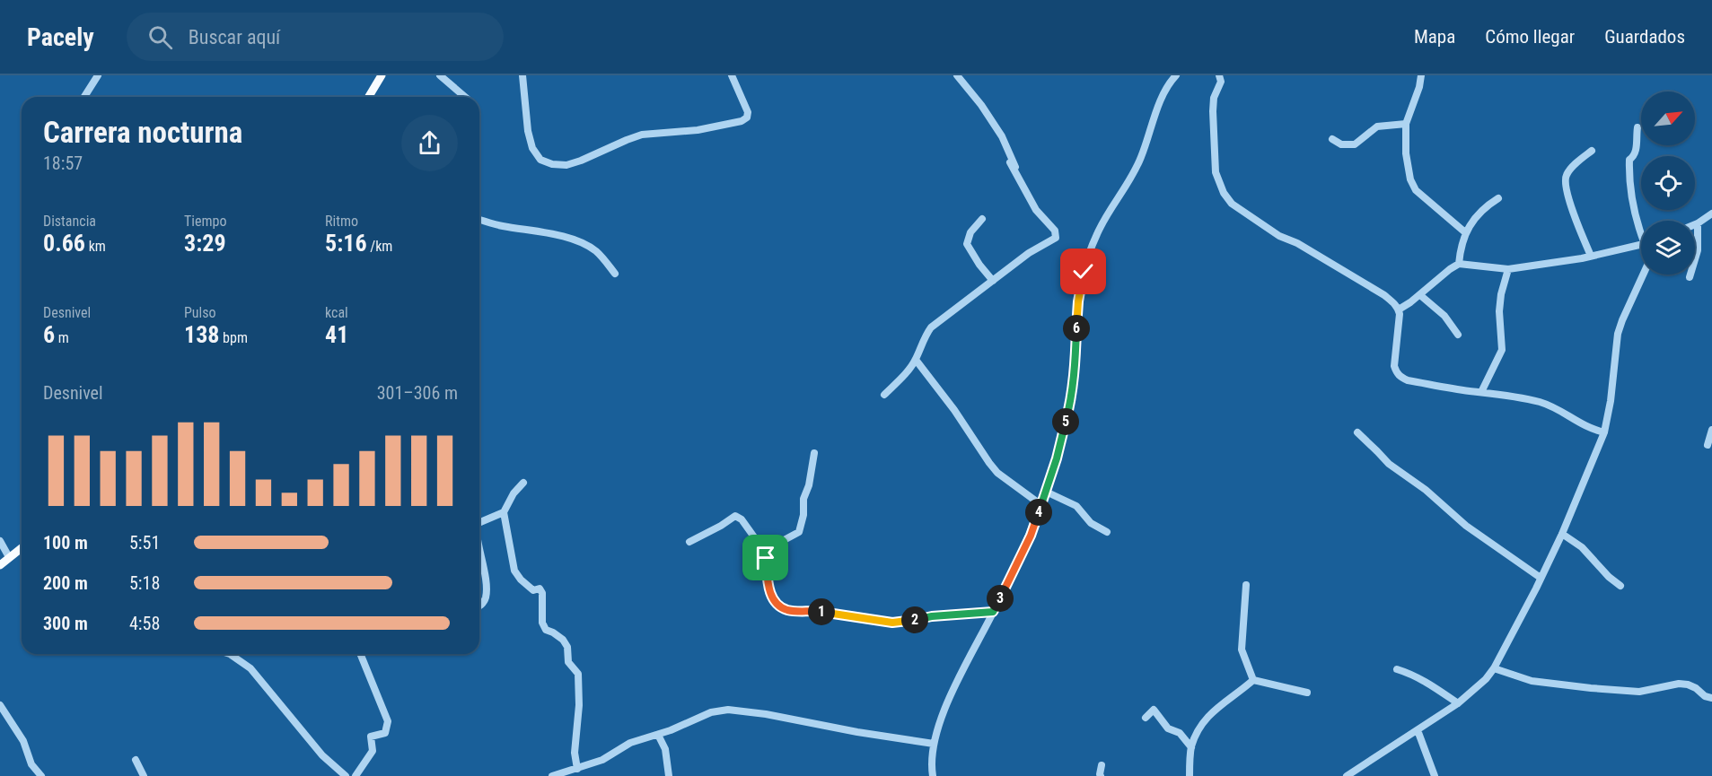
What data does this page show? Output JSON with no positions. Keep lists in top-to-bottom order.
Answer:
{
  "north": "top right",
  "page": {
    "header": "Pacely",
    "search": "Buscar aquí",
    "nav": ["Mapa", "Cómo llegar", "Guardados"],
    "heading": ["Carrera nocturna", "18:57"],
    "stats": [
      ["Distancia", "0.66 km"],
      ["Tiempo", "3:29"],
      ["Ritmo", "5:16 /km"],
      ["Desnivel", "6 m"],
      ["Pulso", "138 bpm"],
      ["kcal", "41"]
    ],
    "pins": [
      "6",
      "5",
      "4",
      "3",
      "1",
      "2"
    ],
    "chart": ["Desnivel", "301–306 m"],
    "list": [
      {
        "name": "100 m",
        "note": "5:51"
      },
      {
        "name": "200 m",
        "note": "5:18"
      },
      {
        "name": "300 m",
        "note": "4:58"
      }
    ]
  }
}
